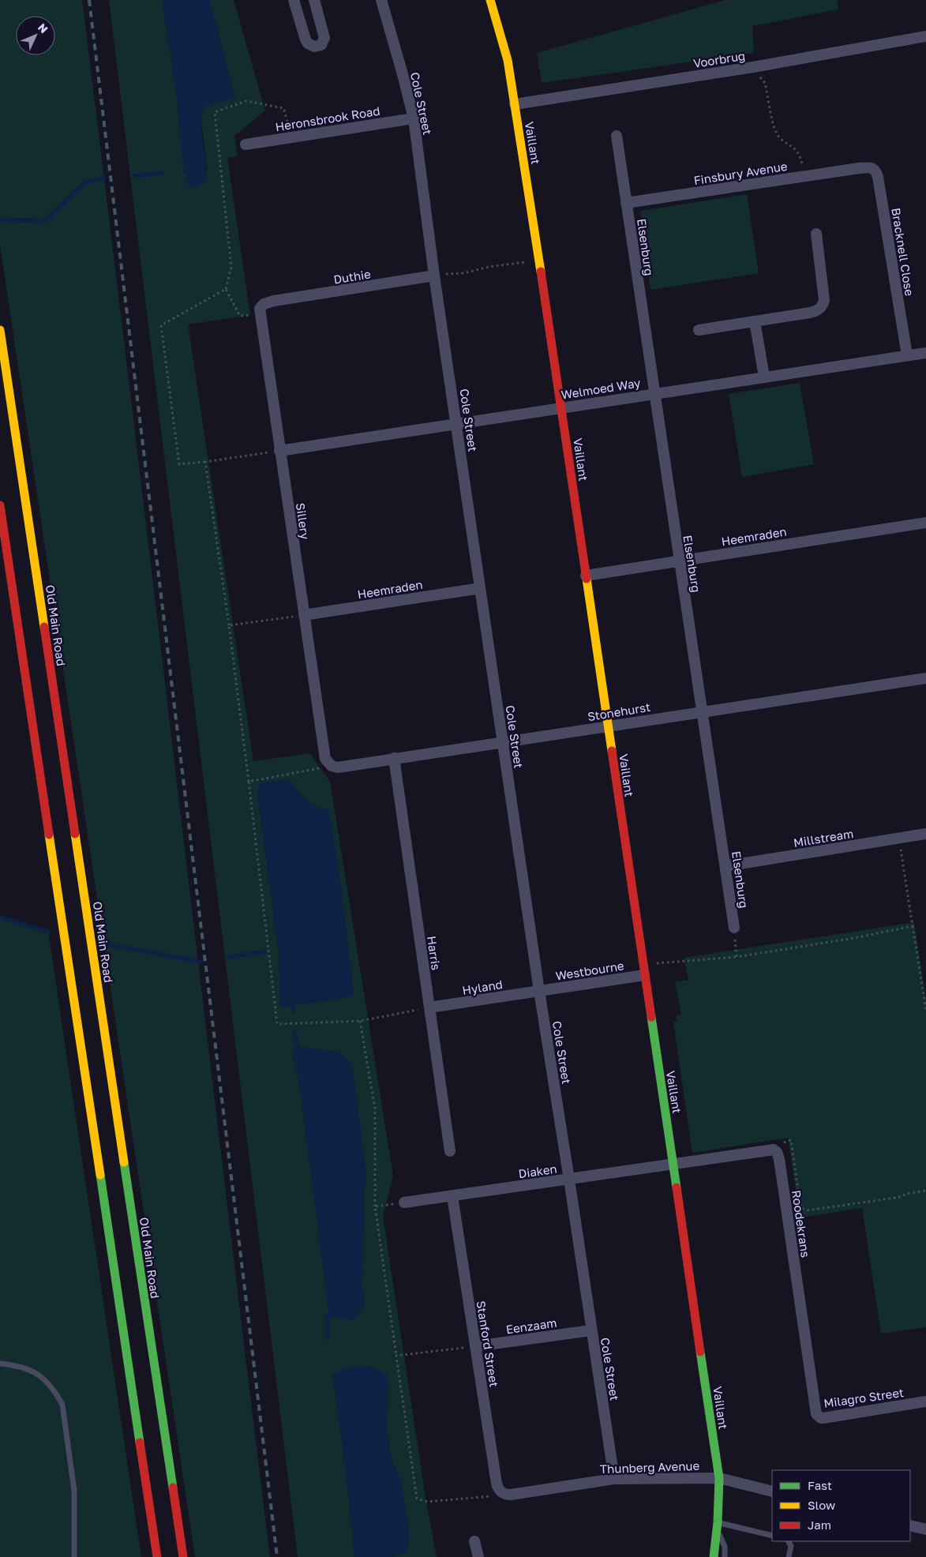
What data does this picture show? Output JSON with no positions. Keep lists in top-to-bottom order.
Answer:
{
  "streets": {
    "main road": ["Vaillant", "Old Main Road"],
    "street": [
      "Voorbrug",
      "Cole Street",
      "Heronsbrook Road",
      "Finsbury Avenue",
      "Elsenburg",
      "Bracknell Close",
      "Duthie",
      "Welmoed Way",
      "Sillery",
      "Heemraden",
      "Stonehurst",
      "Millstream",
      "Harris",
      "Westbourne",
      "Hyland",
      "Diaken",
      "Roodekrans",
      "Eenzaam",
      "Stanford Street",
      "Milagro Street",
      "Thunberg Avenue"
    ]
  },
  "crossings": [
    ["Voorbrug", "Vaillant"],
    ["Cole Street", "Heronsbrook Road"],
    ["Cole Street", "Duthie"],
    ["Cole Street", "Welmoed Way"],
    ["Cole Street", "Heemraden"],
    ["Cole Street", "Stonehurst"],
    ["Cole Street", "Westbourne"],
    ["Cole Street", "Hyland"],
    ["Cole Street", "Diaken"],
    ["Cole Street", "Eenzaam"],
    ["Cole Street", "Thunberg Avenue"],
    ["Vaillant", "Welmoed Way"],
    ["Vaillant", "Heemraden"],
    ["Vaillant", "Stonehurst"],
    ["Vaillant", "Westbourne"],
    ["Vaillant", "Diaken"],
    ["Vaillant", "Thunberg Avenue"],
    ["Finsbury Avenue", "Elsenburg"],
    ["Finsbury Avenue", "Bracknell Close"],
    ["Elsenburg", "Welmoed Way"],
    ["Elsenburg", "Heemraden"],
    ["Elsenburg", "Stonehurst"],
    ["Elsenburg", "Millstream"],
    ["Bracknell Close", "Welmoed Way"],
    ["Duthie", "Sillery"],
    ["Welmoed Way", "Sillery"],
    ["Sillery", "Heemraden"],
    ["Sillery", "Stonehurst"],
    ["Stonehurst", "Harris"],
    ["Harris", "Hyland"],
    ["Westbourne", "Hyland"],
    ["Diaken", "Stanford Street"],
    ["Roodekrans", "Milagro Street"],
    ["Eenzaam", "Stanford Street"],
    ["Stanford Street", "Thunberg Avenue"]
  ],
  "legend": ["Fast", "Slow", "Jam"],
  "north": "top right"
}
